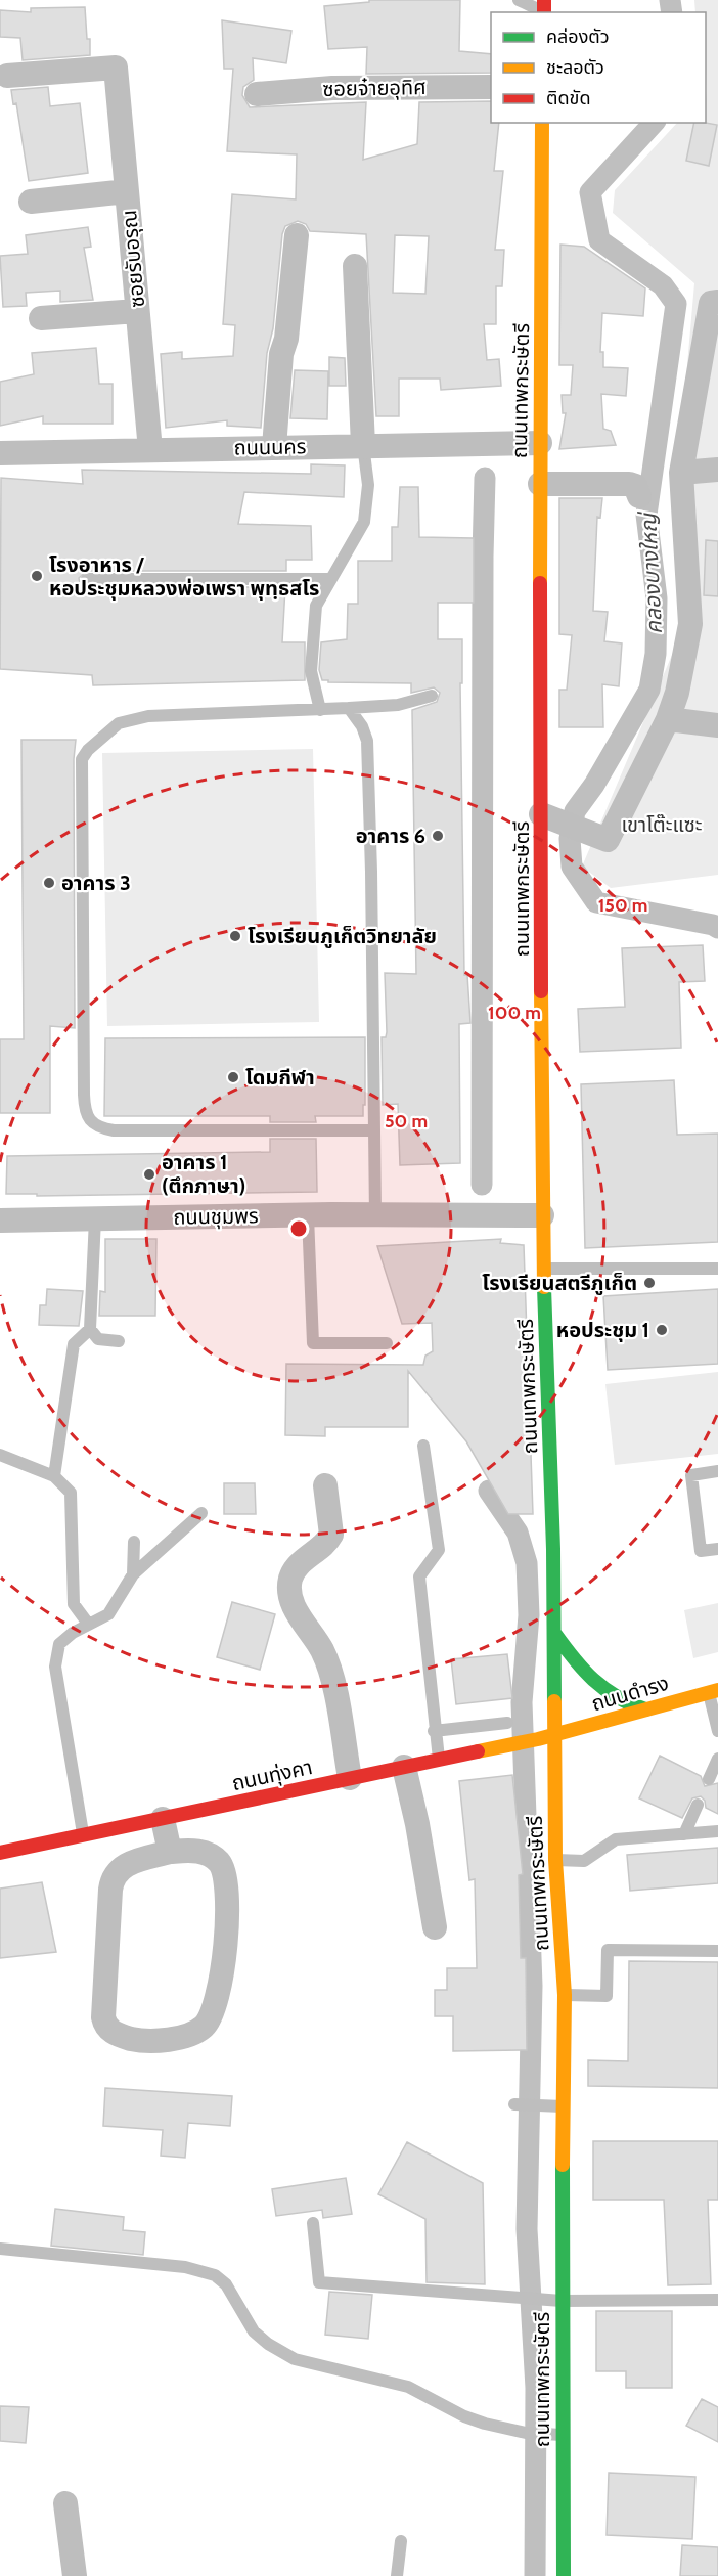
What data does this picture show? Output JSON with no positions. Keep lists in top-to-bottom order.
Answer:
{
  "streets": {
    "main road": ["ถนนเทพกระษัตรี", "ถนนดำรง", "ถนนทุ่งคา"],
    "street": [
      "ซอยจ๋ายอุทิศ",
      "ซอยรับอรุณ",
      "ถนนนคร",
      "ถนนชุมพร"
    ]
  },
  "crossings": [
    ["ซอยรับอรุณ", "ถนนนคร"],
    ["ถนนเทพกระษัตรี", "ถนนนคร"],
    ["ถนนเทพกระษัตรี", "ถนนชุมพร"],
    ["ถนนเทพกระษัตรี", "ถนนดำรง"],
    ["ถนนเทพกระษัตรี", "ถนนทุ่งคา"],
    ["ถนนดำรง", "ถนนทุ่งคา"]
  ],
  "water": ["คลองบางใหญ่"],
  "parks": ["เขาโต๊ะแซะ"],
  "places": [
    "โรงอาหาร / หอประชุมหลวงพ่อเพรา พุทฺธสโร",
    "อาคาร 6",
    "อาคาร 3",
    "โรงเรียนภูเก็ตวิทยาลัย",
    "โดมกีฬา",
    "อาคาร 1 (ตึกภาษา)",
    "โรงเรียนสตรีภูเก็ต",
    "หอประชุม 1"
  ],
  "legend": ["คล่องตัว", "ชะลอตัว", "ติดขัด"],
  "rings": ["150 m", "100 m", "50 m"]
}
